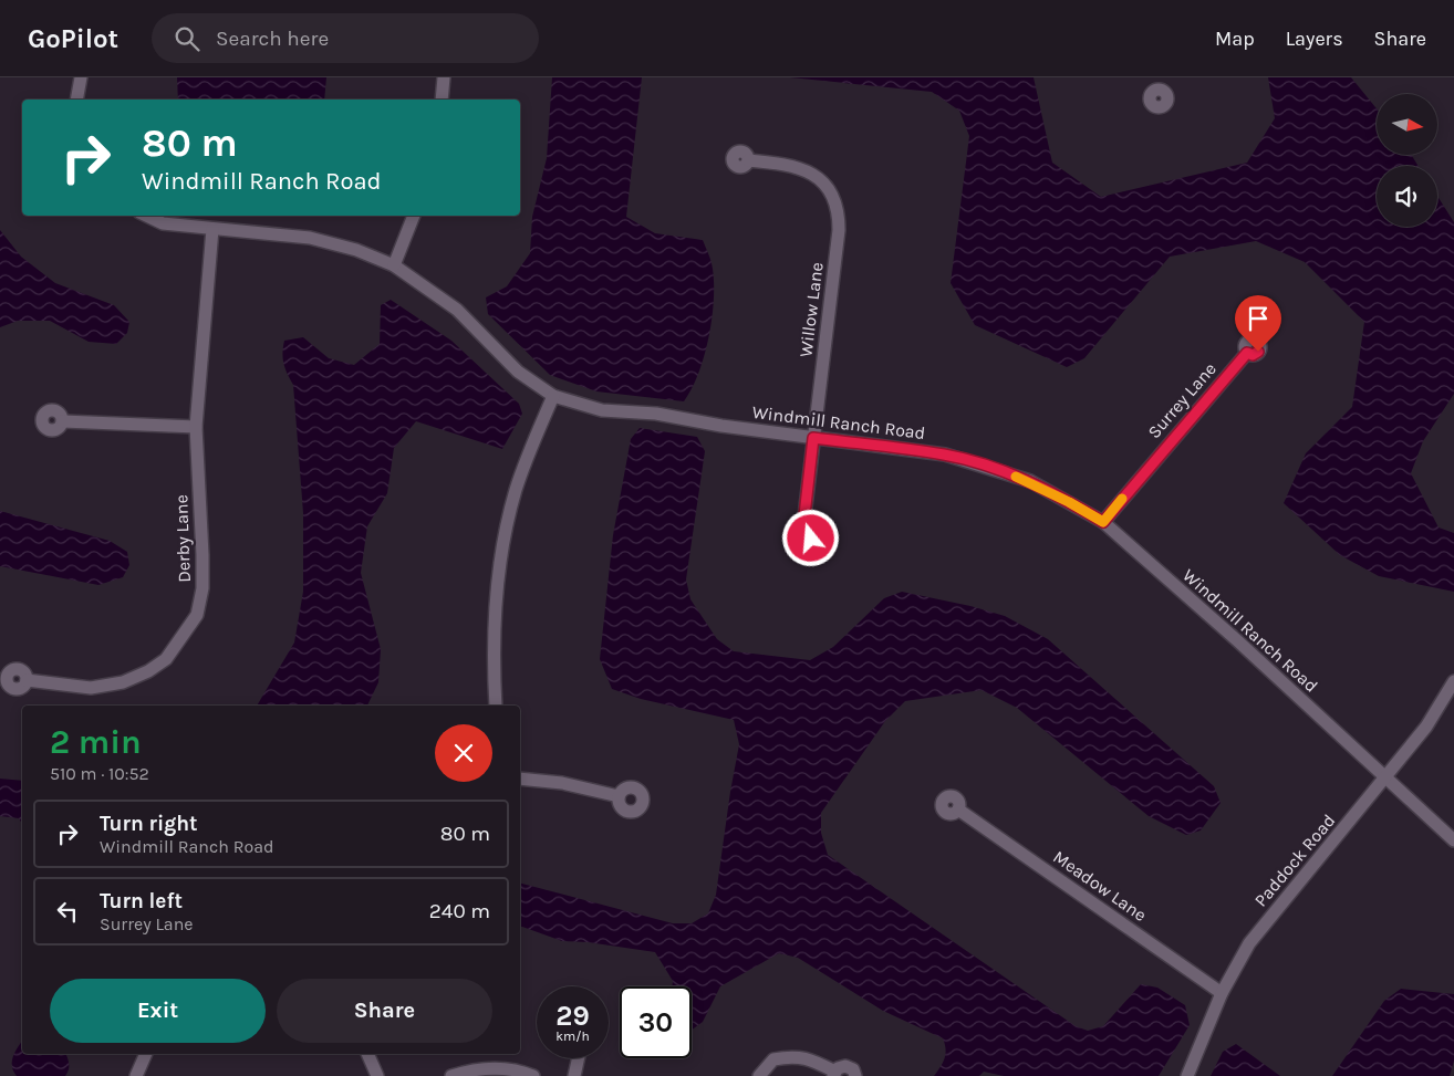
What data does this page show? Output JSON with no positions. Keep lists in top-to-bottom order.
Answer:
{
  "streets": {
    "street": [
      "Willow Lane",
      "Surrey Lane",
      "Windmill Ranch Road",
      "Derby Lane",
      "Paddock Road",
      "Meadow Lane"
    ]
  },
  "crossings": [
    ["Willow Lane", "Windmill Ranch Road"],
    ["Surrey Lane", "Windmill Ranch Road"],
    ["Windmill Ranch Road", "Derby Lane"],
    ["Windmill Ranch Road", "Paddock Road"],
    ["Paddock Road", "Meadow Lane"]
  ],
  "north": "right",
  "page": {
    "header": "GoPilot",
    "search": "Search here",
    "nav": ["Map", "Layers", "Share"],
    "turn": ["80 m", "Windmill Ranch Road"],
    "heading": ["2 min", "510 m · 10:52"],
    "list": [
      {
        "name": "Turn right",
        "note": "Windmill Ranch Road",
        "value": "80 m"
      },
      {
        "name": "Turn left",
        "note": "Surrey Lane",
        "value": "240 m"
      }
    ],
    "buttons": ["Exit", "Share"],
    "speed": "29 km/h",
    "limit": "30"
  }
}
